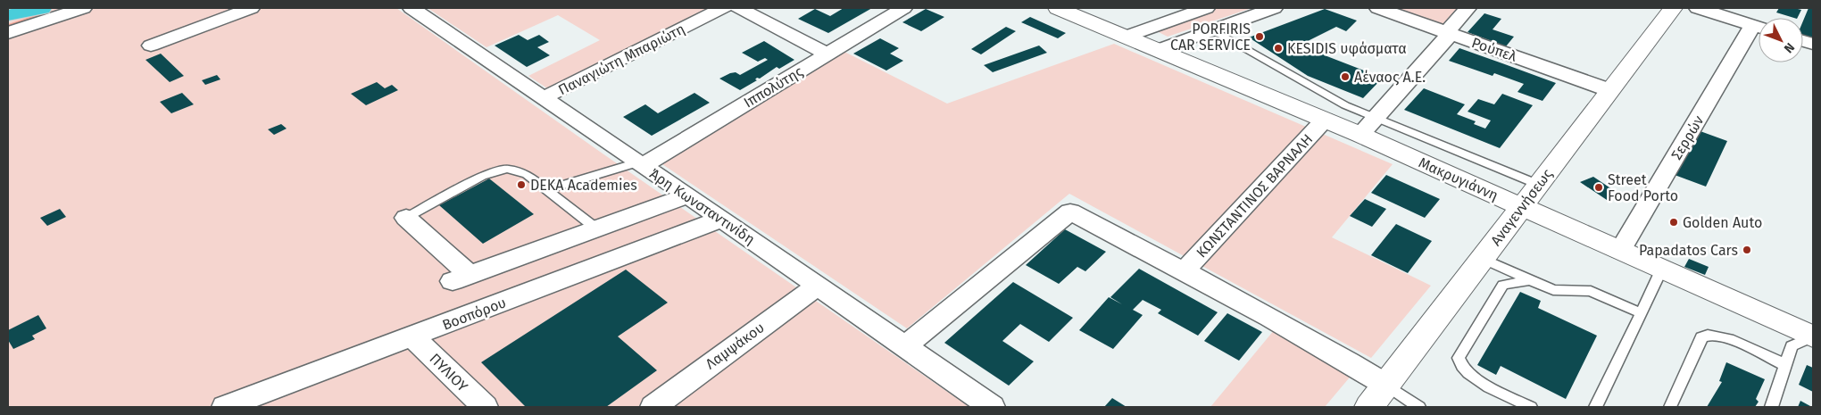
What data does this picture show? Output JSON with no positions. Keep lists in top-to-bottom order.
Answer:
{
  "streets": {
    "main road": ["Μακρυγιάννη", "Αναγεννήσεως"],
    "street": [
      "Ρούπελ",
      "Παναγιώτη Μπαριώτη",
      "Ιππολύτης",
      "Σερρών",
      "ΚΩΝΣΤΑΝΤΙΝΟΣ ΒΑΡΝΑΛΗ",
      "Άρη Κωνσταντινίδη",
      "Βοσπόρου",
      "Λαμψάκου",
      "ΠΥΛΙΟΥ"
    ]
  },
  "crossings": [
    ["Ρούπελ", "Αναγεννήσεως"],
    ["Παναγιώτη Μπαριώτη", "Άρη Κωνσταντινίδη"],
    ["Ιππολύτης", "Άρη Κωνσταντινίδη"],
    ["Σερρών", "Μακρυγιάννη"],
    ["Μακρυγιάννη", "ΚΩΝΣΤΑΝΤΙΝΟΣ ΒΑΡΝΑΛΗ"],
    ["Μακρυγιάννη", "Αναγεννήσεως"],
    ["Άρη Κωνσταντινίδη", "Βοσπόρου"],
    ["Άρη Κωνσταντινίδη", "Λαμψάκου"],
    ["Βοσπόρου", "ΠΥΛΙΟΥ"]
  ],
  "places": [
    "PORFIRIS CAR SERVICE",
    "KESIDIS υφάσματα",
    "Αέναος Α.Ε.",
    "DEKA Academies",
    "Street Food Porto",
    "Golden Auto",
    "Papadatos Cars"
  ],
  "north": "bottom right"
}
